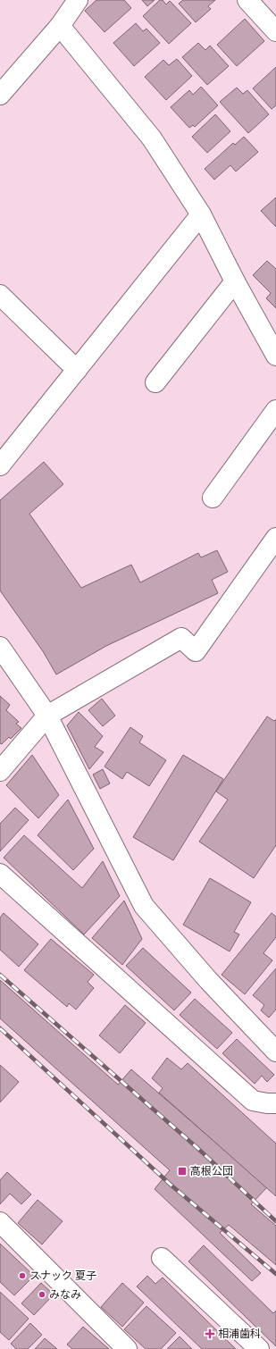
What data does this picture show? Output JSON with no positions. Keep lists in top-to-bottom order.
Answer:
{
  "places": {
    "transit": ["高根公団"],
    "other": ["スナック 夏子", "みなみ"],
    "health": ["相浦歯科"]
  }
}
